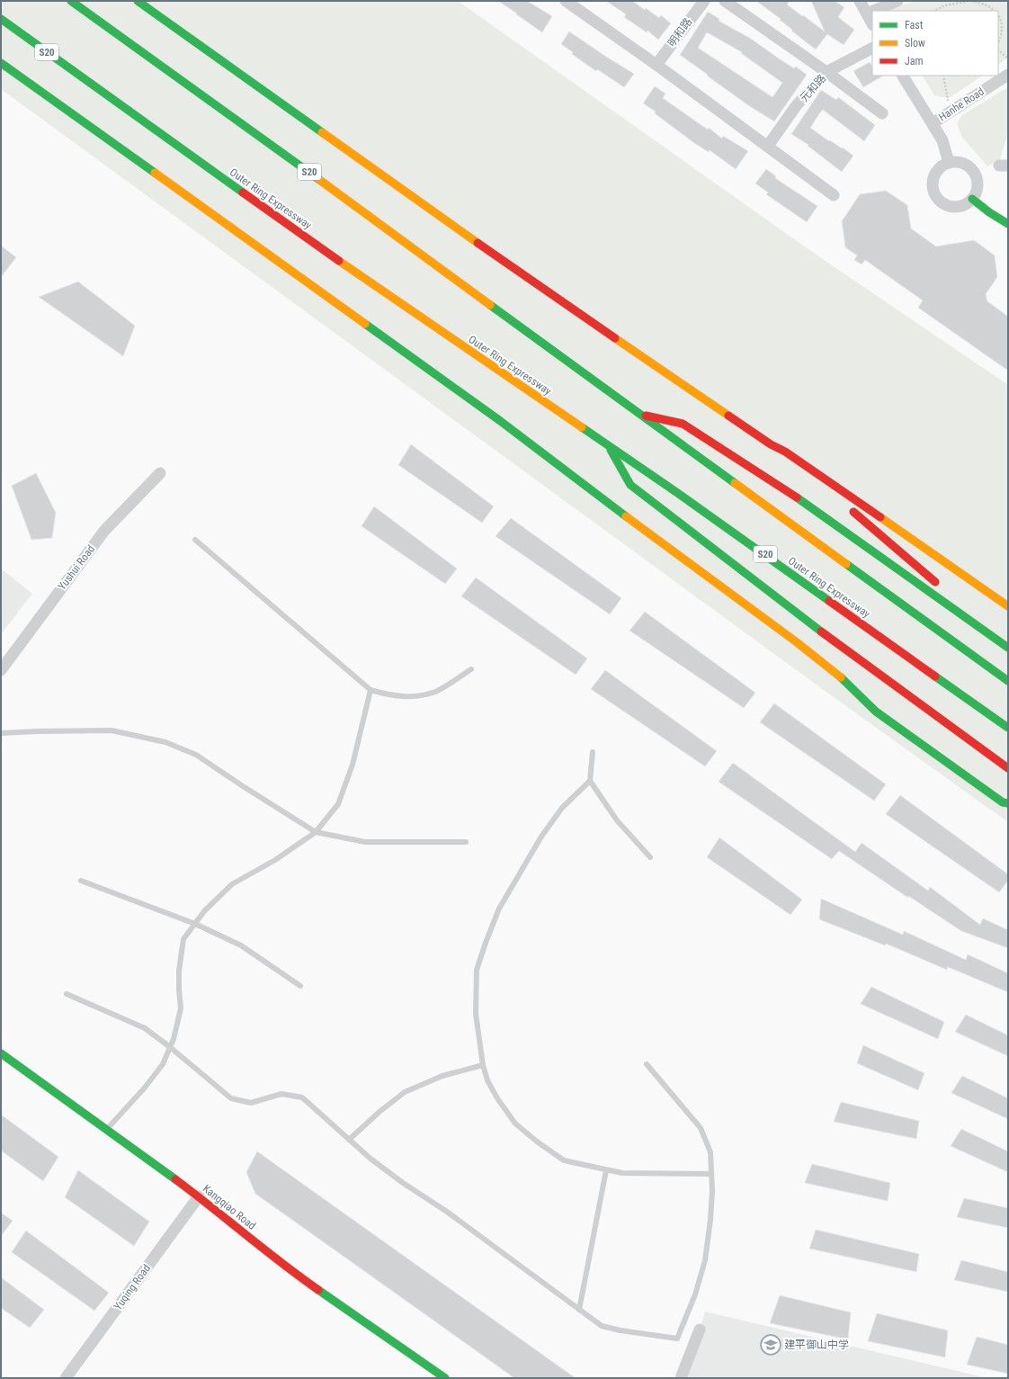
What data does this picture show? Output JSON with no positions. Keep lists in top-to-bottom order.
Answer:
{
  "streets": {
    "main road": ["S20", "Outer Ring Expressway", "Kangqiao Road"],
    "street": [
      "明和路",
      "元和路",
      "Hanhe Road",
      "Yushui Road",
      "Yuqing Road"
    ]
  },
  "crossings": [
    ["Kangqiao Road", "Yuqing Road"]
  ],
  "places": {
    "school or university": ["建平御山中学"]
  },
  "legend": ["Fast", "Slow", "Jam"]
}
